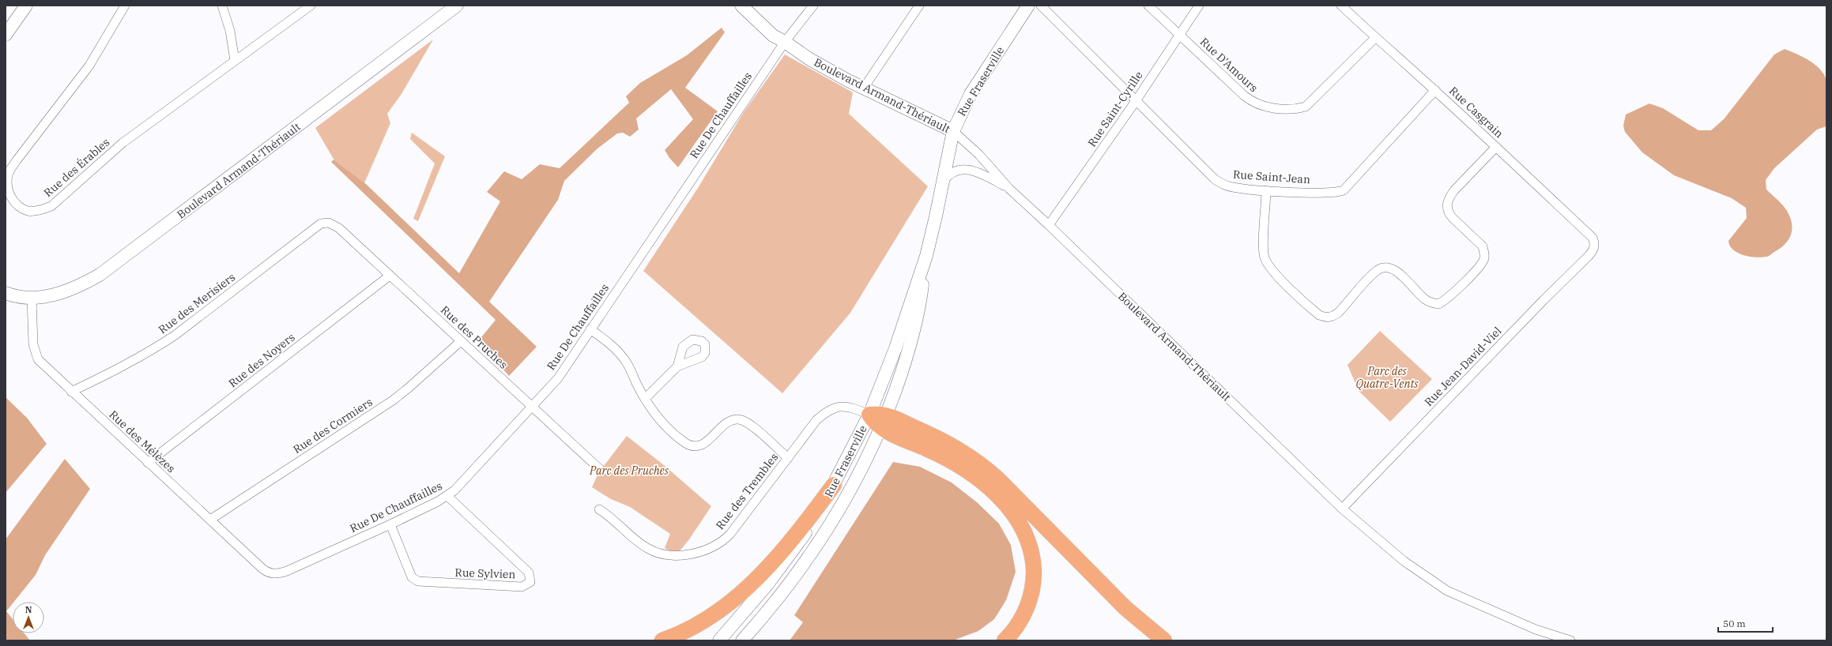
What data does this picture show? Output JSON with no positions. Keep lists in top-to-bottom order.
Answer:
{
  "streets": {
    "main road": ["Rue Fraserville", "Boulevard Armand-Thériault"],
    "street": [
      "Rue D'Amours",
      "Rue Saint-Cyrille",
      "Rue Casgrain",
      "Rue De Chauffailles",
      "Rue des Érables",
      "Rue Saint-Jean",
      "Rue des Merisiers",
      "Rue des Pruches",
      "Rue des Noyers",
      "Rue Jean-David-Viel",
      "Rue des Cormiers",
      "Rue des Mélèzes",
      "Rue des Trembles",
      "Rue Sylvien"
    ]
  },
  "crossings": [
    ["Rue D'Amours", "Rue Saint-Cyrille"],
    ["Rue D'Amours", "Rue Casgrain"],
    ["Rue Fraserville", "Boulevard Armand-Thériault"],
    ["Rue Fraserville", "Rue des Trembles"],
    ["Boulevard Armand-Thériault", "Rue Saint-Cyrille"],
    ["Boulevard Armand-Thériault", "Rue De Chauffailles"],
    ["Boulevard Armand-Thériault", "Rue Jean-David-Viel"],
    ["Boulevard Armand-Thériault", "Rue des Mélèzes"],
    ["Rue Saint-Cyrille", "Rue Saint-Jean"],
    ["Rue Casgrain", "Rue Saint-Jean"],
    ["Rue Casgrain", "Rue Jean-David-Viel"],
    ["Rue De Chauffailles", "Rue des Pruches"],
    ["Rue De Chauffailles", "Rue des Mélèzes"],
    ["Rue De Chauffailles", "Rue Sylvien"],
    ["Rue des Merisiers", "Rue des Pruches"],
    ["Rue des Merisiers", "Rue des Mélèzes"],
    ["Rue des Pruches", "Rue des Noyers"],
    ["Rue des Pruches", "Rue des Cormiers"],
    ["Rue des Noyers", "Rue des Mélèzes"],
    ["Rue des Cormiers", "Rue des Mélèzes"]
  ],
  "parks": ["Parc des Quatre-Vents", "Parc des Pruches"],
  "scale_bar": "50 m",
  "north": "top"
}
